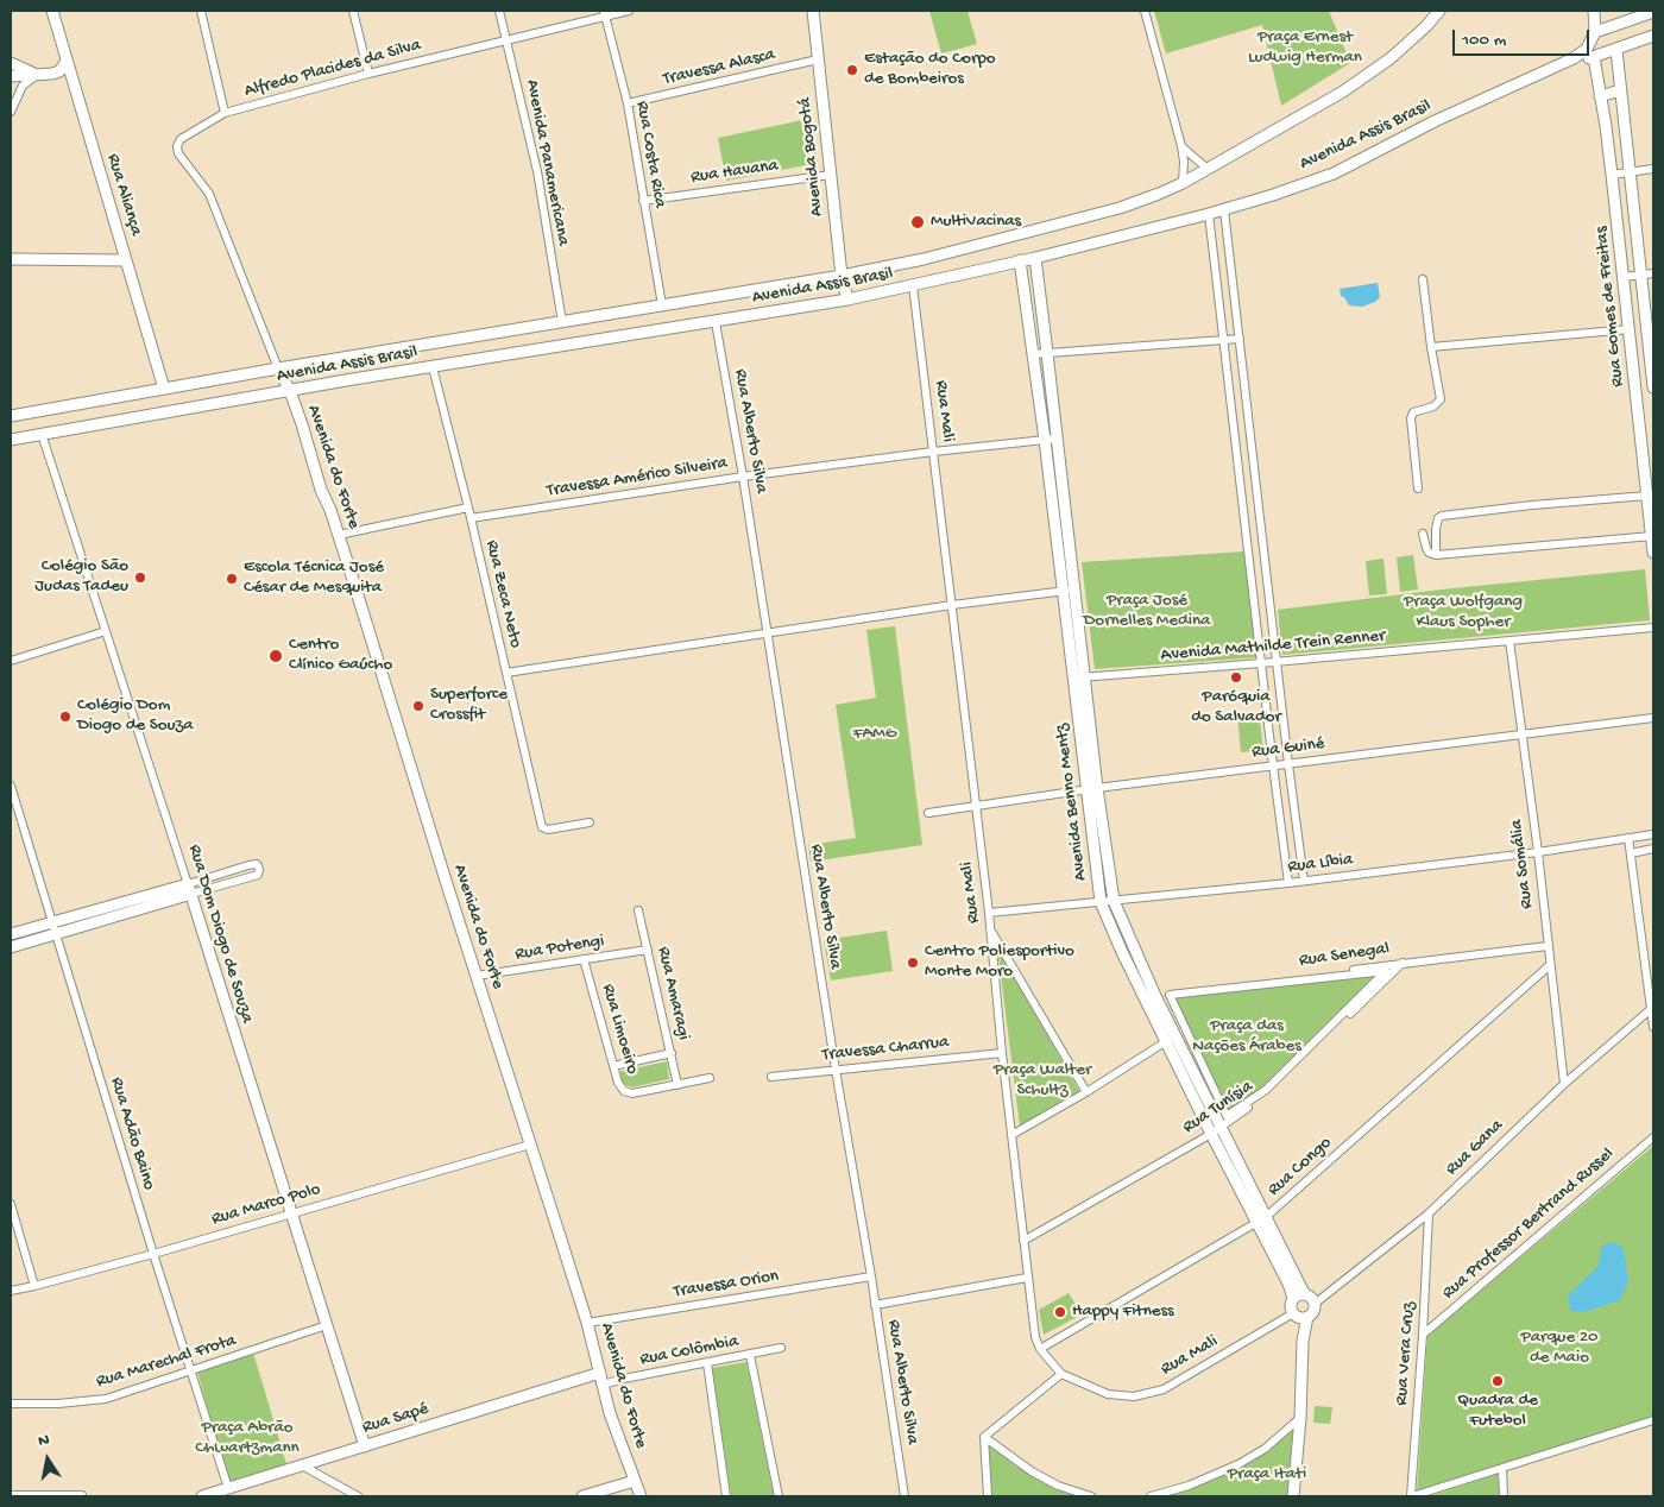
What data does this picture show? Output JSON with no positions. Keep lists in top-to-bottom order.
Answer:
{
  "streets": {
    "street": [
      "Travessa Alasca",
      "Alfredo Placides da Silva",
      "Avenida Assis Brasil",
      "Rua Costa Rica",
      "Avenida Bogotá",
      "Avenida Panamericana",
      "Rua Havana",
      "Rua Aliança",
      "Rua Gomes de Freitas",
      "Rua Mali",
      "Rua Alberto Silva",
      "Avenida do Forte",
      "Travessa Américo Silveira",
      "Rua Zeca Neto",
      "Avenida Mathilde Trein Renner",
      "Rua Guiné",
      "Avenida Benno Mentz",
      "Rua Líbia",
      "Rua Somália",
      "Rua Dom Diogo de Souza",
      "Rua Potengi",
      "Rua Senegal",
      "Rua Amaragi",
      "Rua Limoeiro",
      "Travessa Charrua",
      "Rua Tunísia",
      "Rua Adão Baino",
      "Rua Gana",
      "Rua Congo",
      "Rua Marco Polo",
      "Rua Professor Bertrand Russel",
      "Travessa Orion",
      "Rua Colômbia",
      "Rua Vera Cruz",
      "Rua Marechal Frota",
      "Rua Sapé"
    ]
  },
  "crossings": [
    ["Travessa Alasca", "Rua Costa Rica"],
    ["Travessa Alasca", "Avenida Bogotá"],
    ["Alfredo Placides da Silva", "Avenida Assis Brasil"],
    ["Alfredo Placides da Silva", "Rua Costa Rica"],
    ["Alfredo Placides da Silva", "Avenida Panamericana"],
    ["Alfredo Placides da Silva", "Avenida do Forte"],
    ["Avenida Assis Brasil", "Rua Costa Rica"],
    ["Avenida Assis Brasil", "Avenida Bogotá"],
    ["Avenida Assis Brasil", "Avenida Panamericana"],
    ["Avenida Assis Brasil", "Rua Aliança"],
    ["Avenida Assis Brasil", "Rua Mali"],
    ["Avenida Assis Brasil", "Rua Alberto Silva"],
    ["Avenida Assis Brasil", "Avenida do Forte"],
    ["Avenida Assis Brasil", "Rua Zeca Neto"],
    ["Avenida Assis Brasil", "Avenida Benno Mentz"],
    ["Avenida Assis Brasil", "Rua Dom Diogo de Souza"],
    ["Rua Costa Rica", "Rua Havana"],
    ["Avenida Bogotá", "Rua Havana"],
    ["Rua Mali", "Travessa Américo Silveira"],
    ["Rua Mali", "Rua Guiné"],
    ["Rua Mali", "Avenida Benno Mentz"],
    ["Rua Mali", "Rua Líbia"],
    ["Rua Mali", "Travessa Charrua"],
    ["Rua Mali", "Rua Tunísia"],
    ["Rua Mali", "Rua Gana"],
    ["Rua Mali", "Rua Congo"],
    ["Rua Alberto Silva", "Travessa Américo Silveira"],
    ["Rua Alberto Silva", "Travessa Charrua"],
    ["Rua Alberto Silva", "Travessa Orion"],
    ["Avenida do Forte", "Rua Potengi"],
    ["Avenida do Forte", "Rua Marco Polo"],
    ["Avenida do Forte", "Travessa Orion"],
    ["Avenida do Forte", "Rua Colômbia"],
    ["Avenida do Forte", "Rua Sapé"],
    ["Travessa Américo Silveira", "Rua Zeca Neto"],
    ["Travessa Américo Silveira", "Avenida Benno Mentz"],
    ["Avenida Mathilde Trein Renner", "Avenida Benno Mentz"],
    ["Avenida Mathilde Trein Renner", "Rua Somália"],
    ["Rua Guiné", "Avenida Benno Mentz"],
    ["Rua Guiné", "Rua Somália"],
    ["Avenida Benno Mentz", "Rua Líbia"],
    ["Avenida Benno Mentz", "Rua Senegal"],
    ["Avenida Benno Mentz", "Rua Tunísia"],
    ["Avenida Benno Mentz", "Rua Gana"],
    ["Avenida Benno Mentz", "Rua Congo"],
    ["Rua Líbia", "Rua Somália"],
    ["Rua Somália", "Rua Senegal"],
    ["Rua Somália", "Rua Gana"],
    ["Rua Somália", "Rua Congo"],
    ["Rua Dom Diogo de Souza", "Rua Marco Polo"],
    ["Rua Dom Diogo de Souza", "Rua Marechal Frota"],
    ["Rua Dom Diogo de Souza", "Rua Sapé"],
    ["Rua Potengi", "Rua Amaragi"],
    ["Rua Potengi", "Rua Limoeiro"],
    ["Rua Senegal", "Rua Tunísia"],
    ["Rua Amaragi", "Rua Limoeiro"],
    ["Rua Adão Baino", "Rua Marco Polo"],
    ["Rua Adão Baino", "Rua Marechal Frota"],
    ["Rua Adão Baino", "Rua Sapé"],
    ["Rua Gana", "Rua Vera Cruz"],
    ["Rua Professor Bertrand Russel", "Rua Vera Cruz"]
  ],
  "parks": [
    "Praça Ernest Ludwig Herman",
    "Praça José Dornelles Medina",
    "Praça Wolfgang Klaus Sopher",
    "FAMG",
    "Praça das Nações Árabes",
    "Praça Walter Schultz",
    "Parque 20 de Maio",
    "Praça Abrão Chwartzmann",
    "Praça Itati"
  ],
  "places": [
    "Estação do Corpo de Bombeiros",
    "MultiVacinas",
    "Colégio São Judas Tadeu",
    "Escola Técnica José César de Mesquita",
    "Centro Clínico Gaúcho",
    "Paróquia do Salvador",
    "Superforce Crossfit",
    "Colégio Dom Diogo de Souza",
    "Centro Poliesportivo Monte Moro",
    "Happy Fitness",
    "Quadra de Futebol"
  ],
  "scale_bar": "100 m",
  "north": "top"
}
